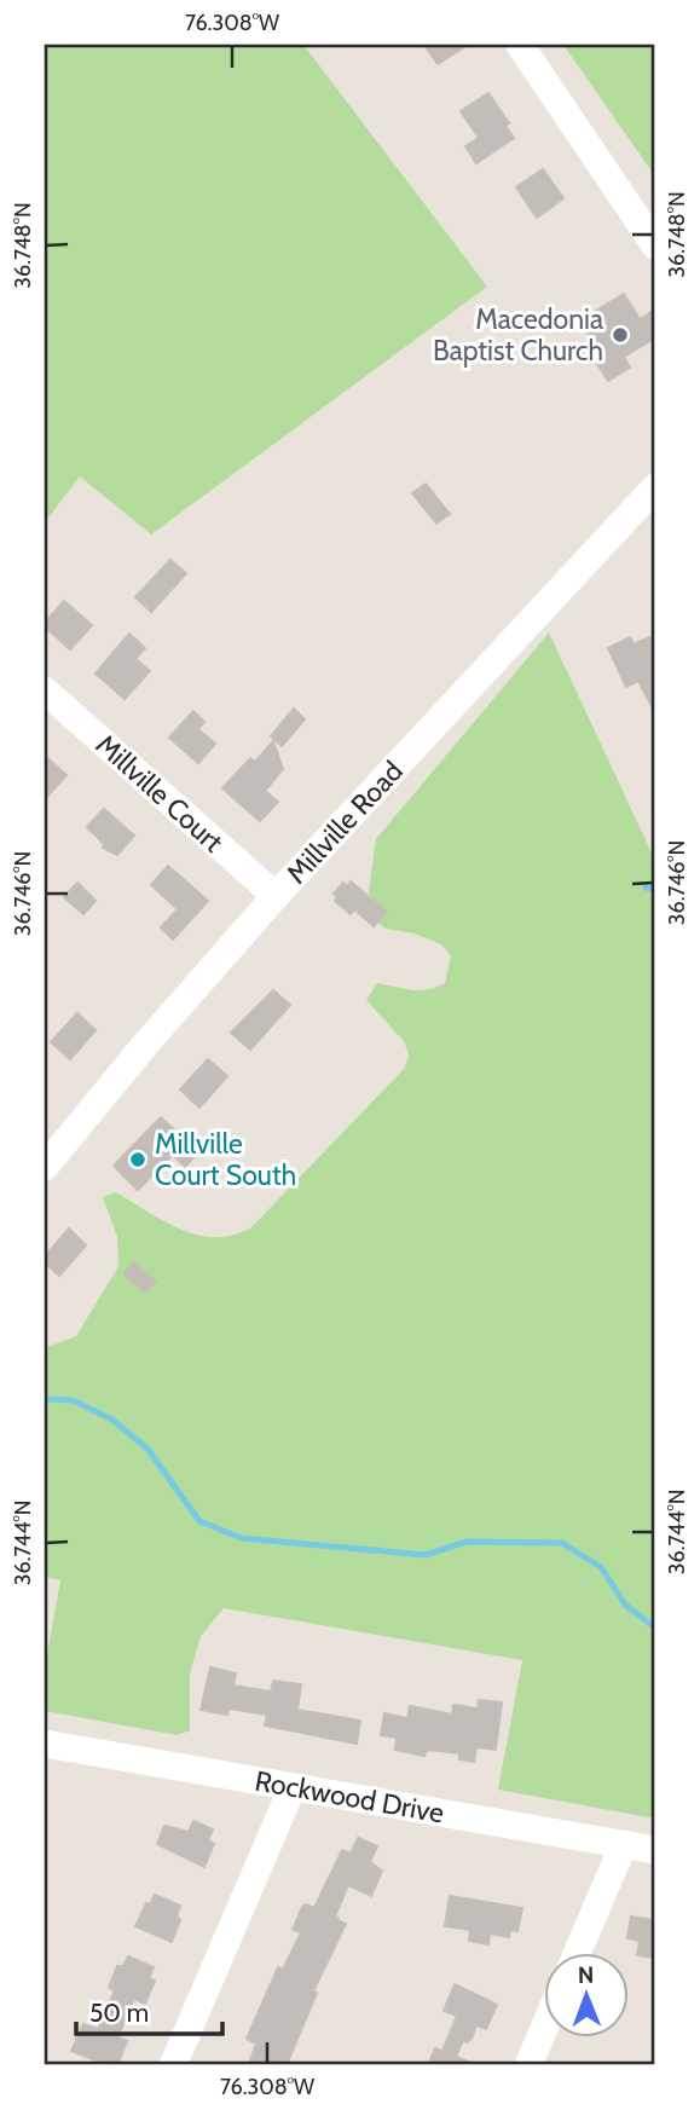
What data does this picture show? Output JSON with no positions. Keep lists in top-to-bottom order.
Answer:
{
  "streets": {
    "street": ["Millville Court", "Millville Road", "Rockwood Drive"]
  },
  "crossings": [
    ["Millville Court", "Millville Road"]
  ],
  "places": ["Macedonia Baptist Church", "Millville Court South"],
  "scale_bar": "50 m",
  "north": "top",
  "coordinates": [
    "76.308°W",
    "36.748°N",
    "36.746°N",
    "36.744°N"
  ]
}
